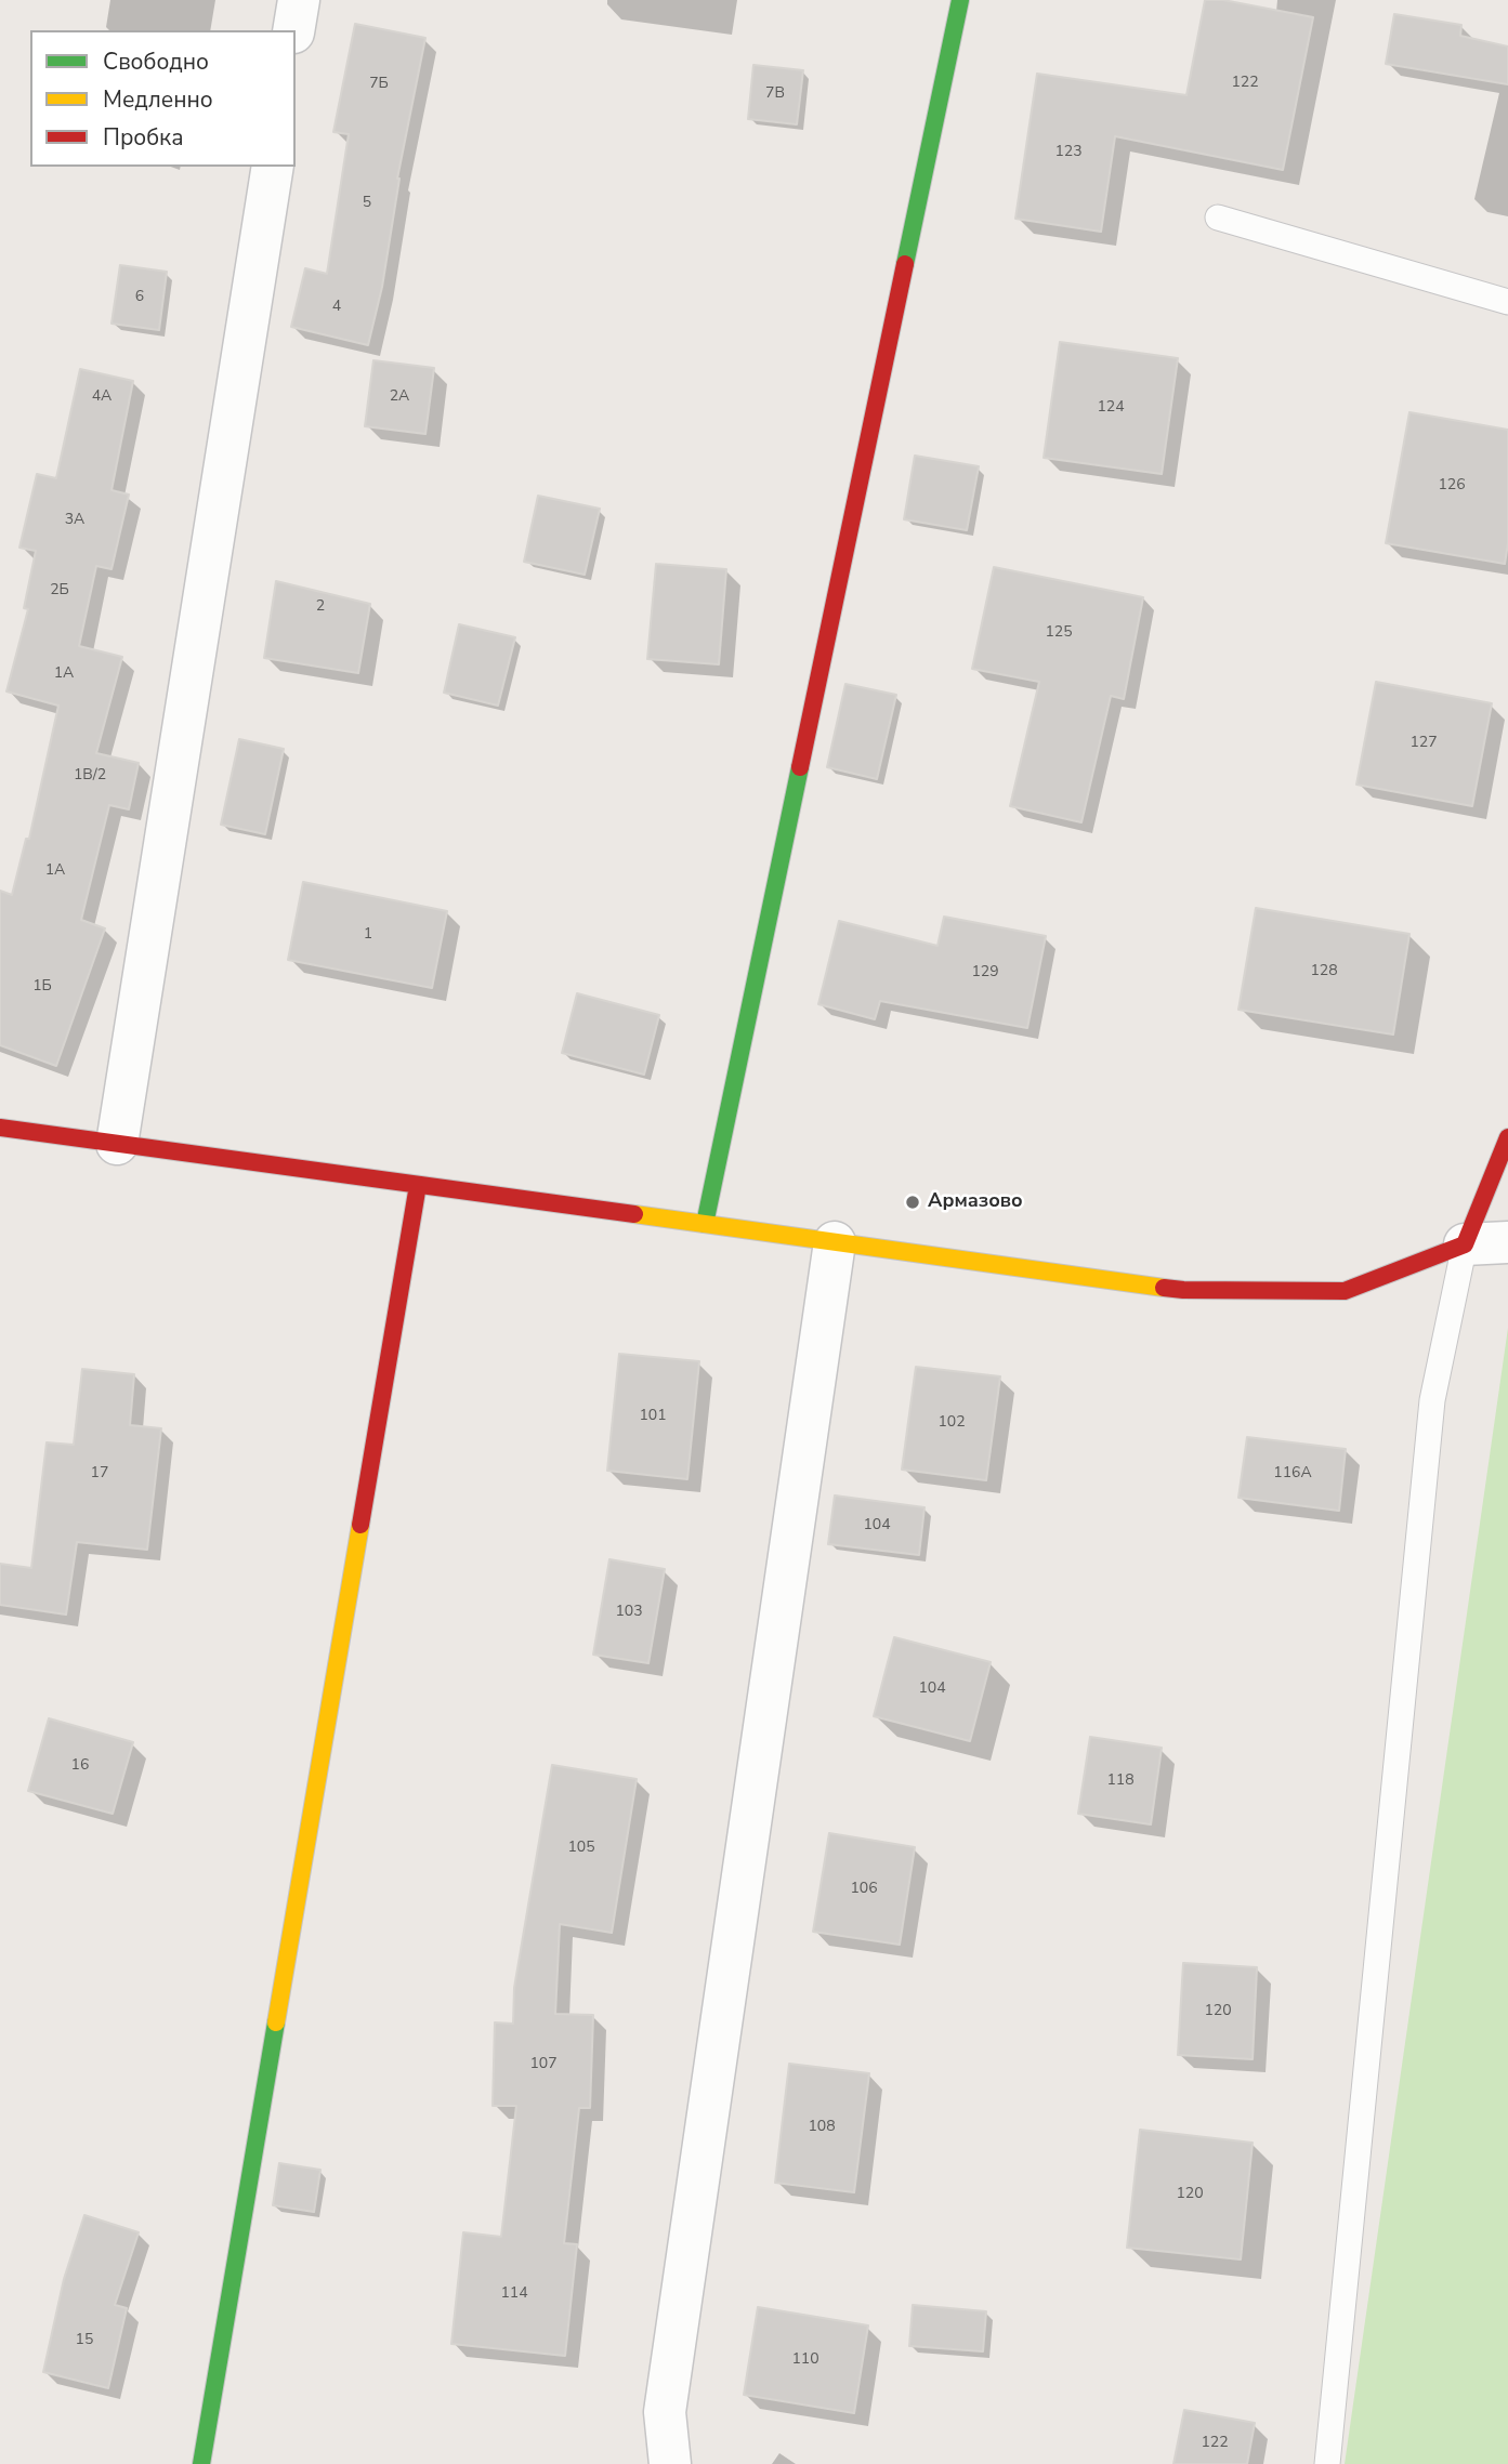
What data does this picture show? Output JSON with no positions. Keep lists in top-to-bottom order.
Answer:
{
  "places": ["Армазово"],
  "house_numbers": [
    "122",
    "7Б",
    "7В",
    "123",
    "5",
    "6",
    "4",
    "4А",
    "2А",
    "124",
    "126",
    "3А",
    "2Б",
    "2",
    "125",
    "1А",
    "127",
    "1В/2",
    "1А",
    "1",
    "128",
    "129",
    "1Б",
    "101",
    "102",
    "17",
    "116А",
    "104",
    "103",
    "104",
    "16",
    "118",
    "105",
    "106",
    "120",
    "107",
    "108",
    "120",
    "114",
    "15",
    "110",
    "122"
  ],
  "legend": ["Свободно", "Медленно", "Пробка"]
}
